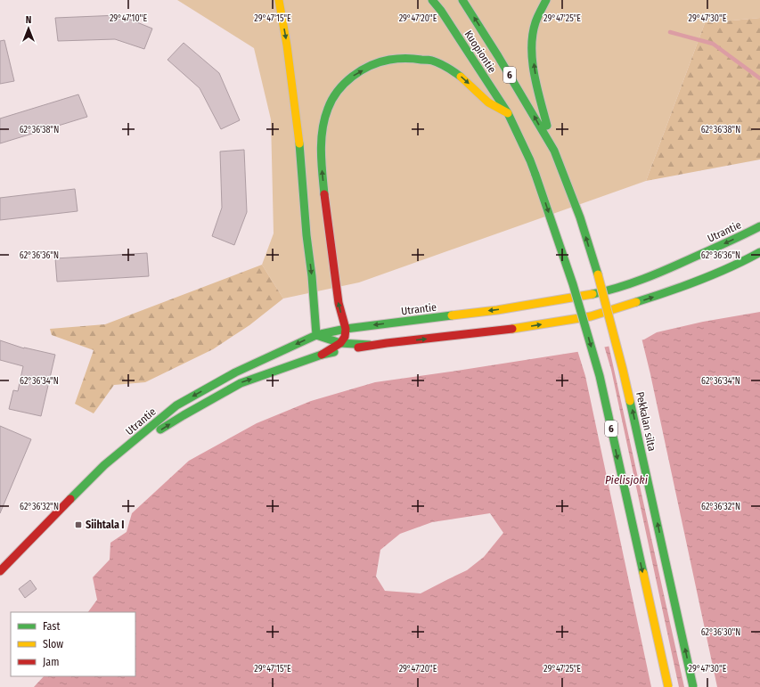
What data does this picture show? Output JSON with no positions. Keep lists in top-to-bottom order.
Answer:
{
  "streets": {
    "main road": [
      "Kuopiontie",
      "6",
      "Utrantie",
      "Pekkalan silta"
    ]
  },
  "crossings": [
    ["Kuopiontie", "Pekkalan silta"]
  ],
  "one_way": ["Pekkalan silta"],
  "water": ["Pielisjoki"],
  "places": {
    "transit": ["Siihtala I"]
  },
  "legend": ["Fast", "Slow", "Jam"],
  "north": "top",
  "coordinates": [
    "29°47'10\"E",
    "29°47'15\"E",
    "29°47'20\"E",
    "29°47'25\"E",
    "29°47'30\"E",
    "62°36'38\"N",
    "62°36'36\"N",
    "62°36'34\"N",
    "62°36'32\"N",
    "62°36'30\"N"
  ]
}
